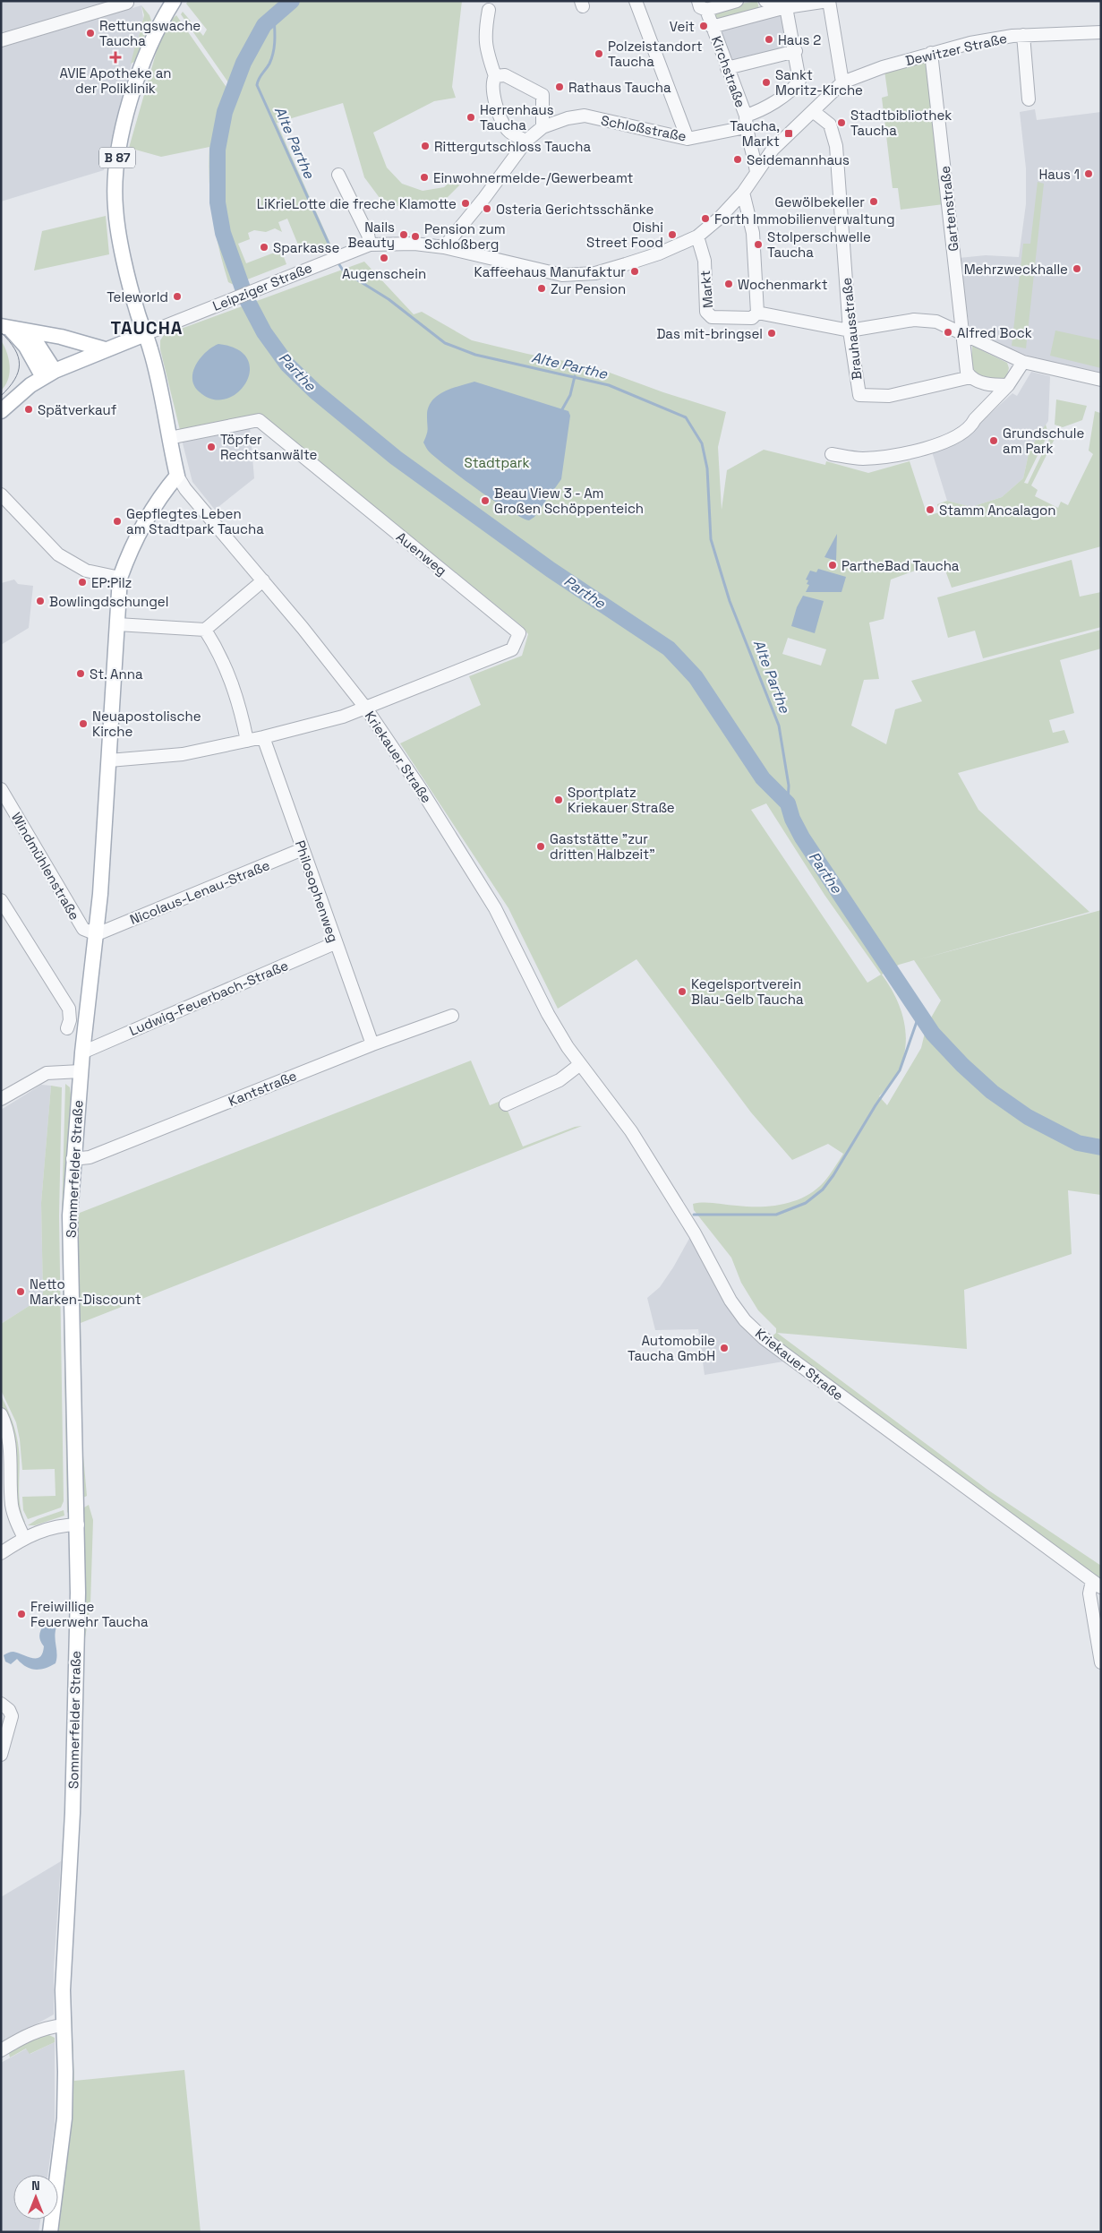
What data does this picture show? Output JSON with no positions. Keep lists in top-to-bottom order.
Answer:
{
  "streets": {
    "main road": ["B 87", "Leipziger Straße", "Sommerfelder Straße"],
    "street": [
      "Dewitzer Straße",
      "Kirchstraße",
      "Schloßstraße",
      "Gartenstraße",
      "Markt",
      "Brauhausstraße",
      "Auenweg",
      "Kriekauer Straße",
      "Windmühlenstraße",
      "Philosophenweg",
      "Nicolaus-Lenau-Straße",
      "Ludwig-Feuerbach-Straße",
      "Kantstraße"
    ]
  },
  "crossings": [
    ["Dewitzer Straße", "Gartenstraße"],
    ["Kirchstraße", "Schloßstraße"],
    ["Schloßstraße", "Leipziger Straße"],
    ["B 87", "Leipziger Straße"],
    ["Gartenstraße", "Brauhausstraße"],
    ["Leipziger Straße", "Markt"],
    ["Auenweg", "Kriekauer Straße"],
    ["Kriekauer Straße", "Sommerfelder Straße"],
    ["Windmühlenstraße", "Nicolaus-Lenau-Straße"],
    ["Windmühlenstraße", "Sommerfelder Straße"],
    ["Philosophenweg", "Nicolaus-Lenau-Straße"],
    ["Philosophenweg", "Ludwig-Feuerbach-Straße"],
    ["Philosophenweg", "Kantstraße"],
    ["Nicolaus-Lenau-Straße", "Sommerfelder Straße"],
    ["Ludwig-Feuerbach-Straße", "Sommerfelder Straße"],
    ["Kantstraße", "Sommerfelder Straße"]
  ],
  "districts": ["TAUCHA"],
  "water": ["Alte Parthe", "Parthe"],
  "parks": ["Stadtpark"],
  "places": {
    "other": [
      "Veit",
      "Rettungswache Taucha",
      "Haus 2",
      "Polzeistandort Taucha",
      "Sankt Moritz-Kirche",
      "Rathaus Taucha",
      "Herrenhaus Taucha",
      "Stadtbibliothek Taucha",
      "Rittergutschloss Taucha",
      "Seidemannhaus",
      "Haus 1",
      "Einwohnermelde-/Gewerbeamt",
      "Gewölbekeller",
      "LiKrieLotte die freche Klamotte",
      "Osteria Gerichtsschänke",
      "Forth Immobilienverwaltung",
      "Nails Beauty",
      "Oishi Street Food",
      "Pension zum Schloßberg",
      "Stolperschwelle Taucha",
      "Sparkasse",
      "Augenschein",
      "Mehrzweckhalle",
      "Kaffeehaus Manufaktur",
      "Wochenmarkt",
      "Zur Pension",
      "Teleworld",
      "Alfred Bock",
      "Das mit-bringsel",
      "Spätverkauf",
      "Grundschule am Park",
      "Töpfer Rechtsanwälte",
      "Beau View 3 - Am Großen Schöppenteich",
      "Stamm Ancalagon",
      "Gepflegtes Leben am Stadtpark Taucha",
      "PartheBad Taucha",
      "EP:Pilz",
      "Bowlingdschungel",
      "St. Anna",
      "Neuapostolische Kirche",
      "Sportplatz Kriekauer Straße",
      "Gaststätte \"zur dritten Halbzeit\"",
      "Kegelsportverein Blau-Gelb Taucha",
      "Netto Marken-Discount",
      "Automobile Taucha GmbH",
      "Freiwillige Feuerwehr Taucha"
    ],
    "health": ["AVIE Apotheke an der Poliklinik"],
    "transit": ["Taucha, Markt"]
  },
  "north": "top"
}
